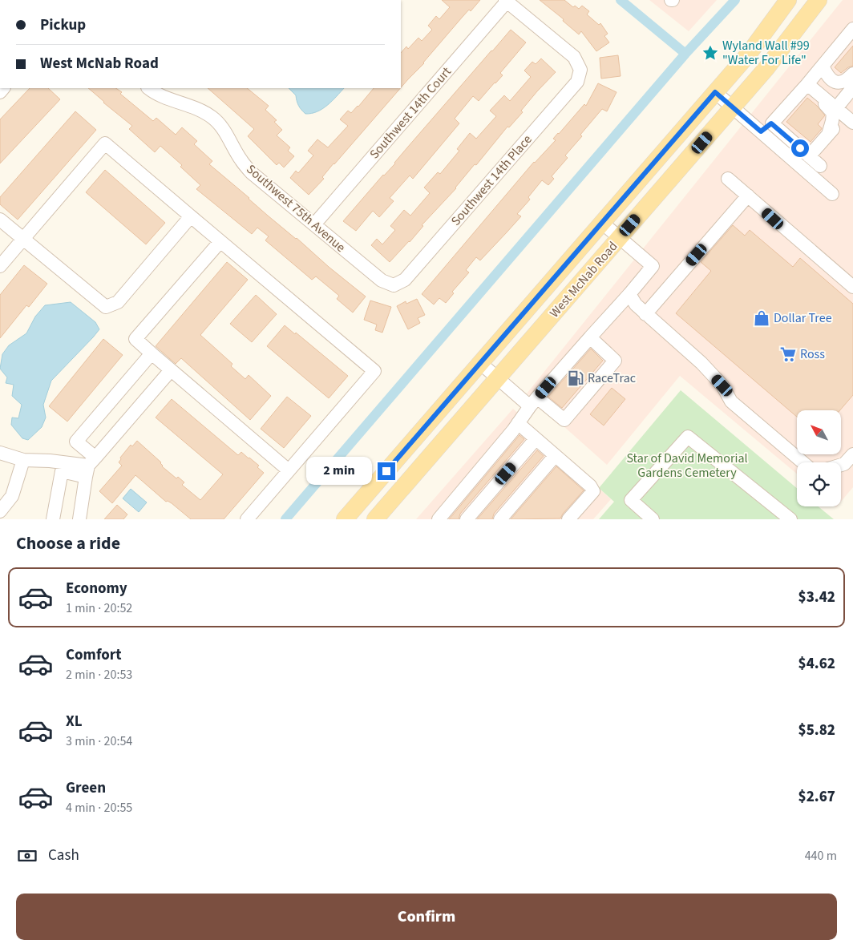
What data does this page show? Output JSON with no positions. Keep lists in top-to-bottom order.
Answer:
{
  "streets": {
    "main road": ["West McNab Road"],
    "street": ["Southwest 14th Court", "Southwest 14th Place", "Southwest 75th Avenue"]
  },
  "crossings": [
    ["Southwest 14th Court", "Southwest 14th Place"],
    ["Southwest 14th Court", "Southwest 75th Avenue"],
    ["Southwest 14th Place", "Southwest 75th Avenue"]
  ],
  "parks": ["Star of David Memorial Gardens Cemetery"],
  "places": {
    "place": ["Wyland Wall #99 \"Water For Life\""],
    "shop": ["Dollar Tree"],
    "supermarket": ["Ross"],
    "fuel station": ["RaceTrac"]
  },
  "north": "top left",
  "page": {
    "banner": ["Pickup", "West McNab Road"],
    "bubble": "2 min",
    "heading": "Choose a ride",
    "list": [
      {
        "name": "Economy",
        "note": "1 min · 20:52",
        "value": "$3.42"
      },
      {
        "name": "Comfort",
        "note": "2 min · 20:53",
        "value": "$4.62"
      },
      {
        "name": "XL",
        "note": "3 min · 20:54",
        "value": "$5.82"
      },
      {
        "name": "Green",
        "note": "4 min · 20:55",
        "value": "$2.67"
      }
    ],
    "pay": ["Cash", "440 m"],
    "buttons": "Confirm"
  }
}
